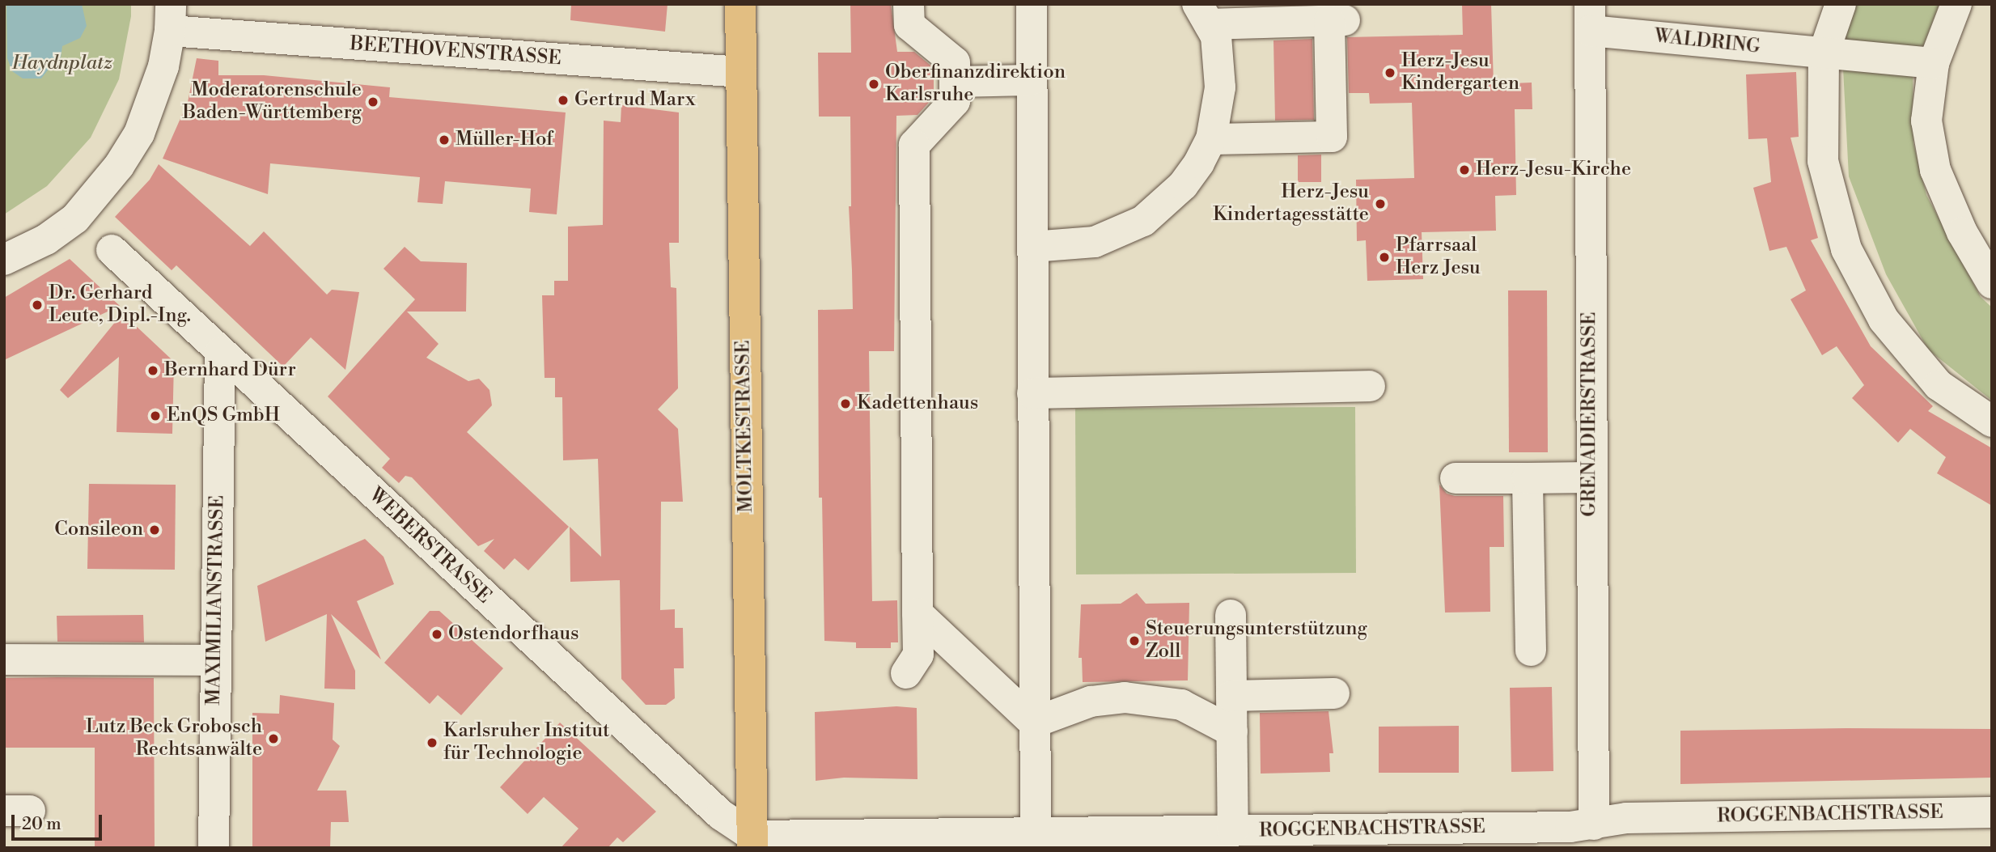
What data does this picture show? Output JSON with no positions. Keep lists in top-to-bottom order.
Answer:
{
  "streets": {
    "main road": ["MOLTKESTRASSE"],
    "street": [
      "WALDRING",
      "BEETHOVENSTRASSE",
      "GRENADIERSTRASSE",
      "WEBERSTRASSE",
      "MAXIMILIANSTRASSE",
      "ROGGENBACHSTRASSE"
    ]
  },
  "crossings": [
    ["WALDRING", "GRENADIERSTRASSE"],
    ["BEETHOVENSTRASSE", "MOLTKESTRASSE"],
    ["GRENADIERSTRASSE", "ROGGENBACHSTRASSE"],
    ["MOLTKESTRASSE", "WEBERSTRASSE"],
    ["MOLTKESTRASSE", "ROGGENBACHSTRASSE"],
    ["WEBERSTRASSE", "MAXIMILIANSTRASSE"],
    ["WEBERSTRASSE", "ROGGENBACHSTRASSE"]
  ],
  "parks": ["Haydnplatz"],
  "places": [
    "Herz-Jesu Kindergarten",
    "Oberfinanzdirektion Karlsruhe",
    "Gertrud Marx",
    "Moderatorenschule Baden-Württemberg",
    "Müller-Hof",
    "Herz-Jesu-Kirche",
    "Herz-Jesu Kindertagesstätte",
    "Pfarrsaal Herz Jesu",
    "Dr. Gerhard Leute, Dipl.-Ing.",
    "Bernhard Dürr",
    "Kadettenhaus",
    "EnQS GmbH",
    "Consileon",
    "Ostendorfhaus",
    "Steuerungsunterstützung Zoll",
    "Lutz Beck Grobosch Rechtsanwälte",
    "Karlsruher Institut für Technologie"
  ],
  "scale_bar": "20 m"
}
